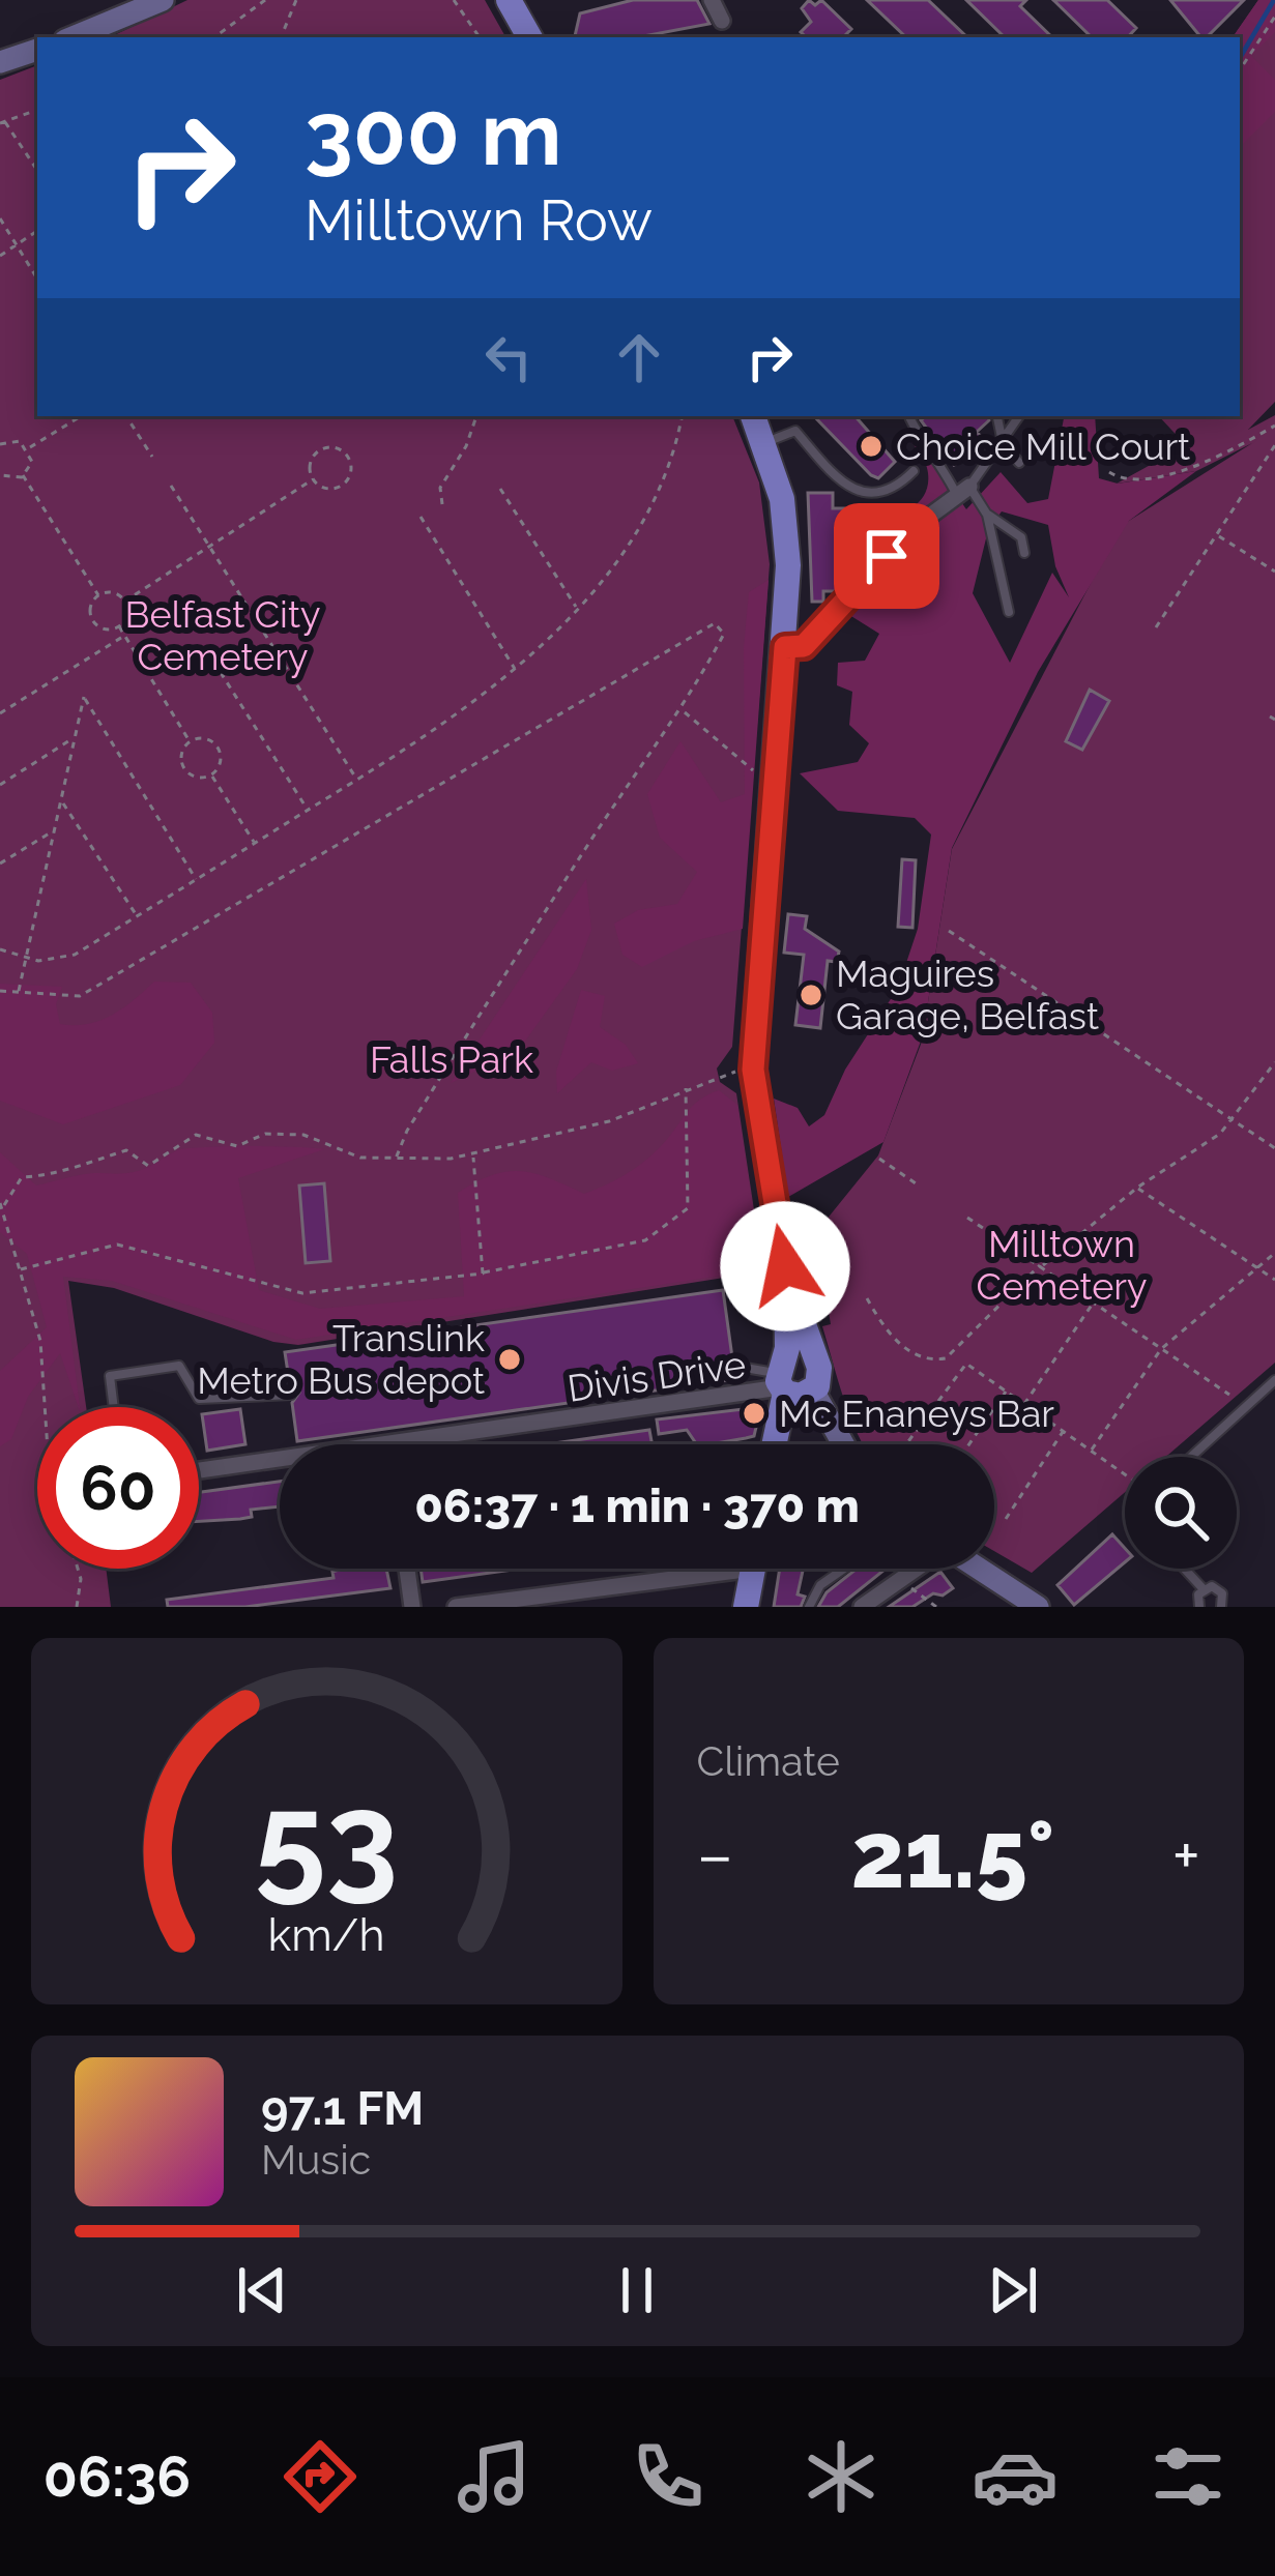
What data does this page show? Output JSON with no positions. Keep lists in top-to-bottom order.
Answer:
{
  "streets": {
    "street": ["Divis Drive"]
  },
  "parks": ["Belfast City Cemetery", "Falls Park", "Milltown Cemetery"],
  "places": [
    "Choice Mill Court",
    "Maguires Garage, Belfast",
    "Translink Metro Bus depot",
    "Mc Enaneys Bar"
  ],
  "page": {
    "turn": ["300 m", "Milltown Row"],
    "limit": "60",
    "trip": "06:37 · 1 min · 370 m",
    "tile": "Climate",
    "heat": ["−", "21.5°", "+"],
    "song": ["97.1 FM", "Music"],
    "tabs": "06:36",
    "gauge": ["53", "km/h"]
  }
}
